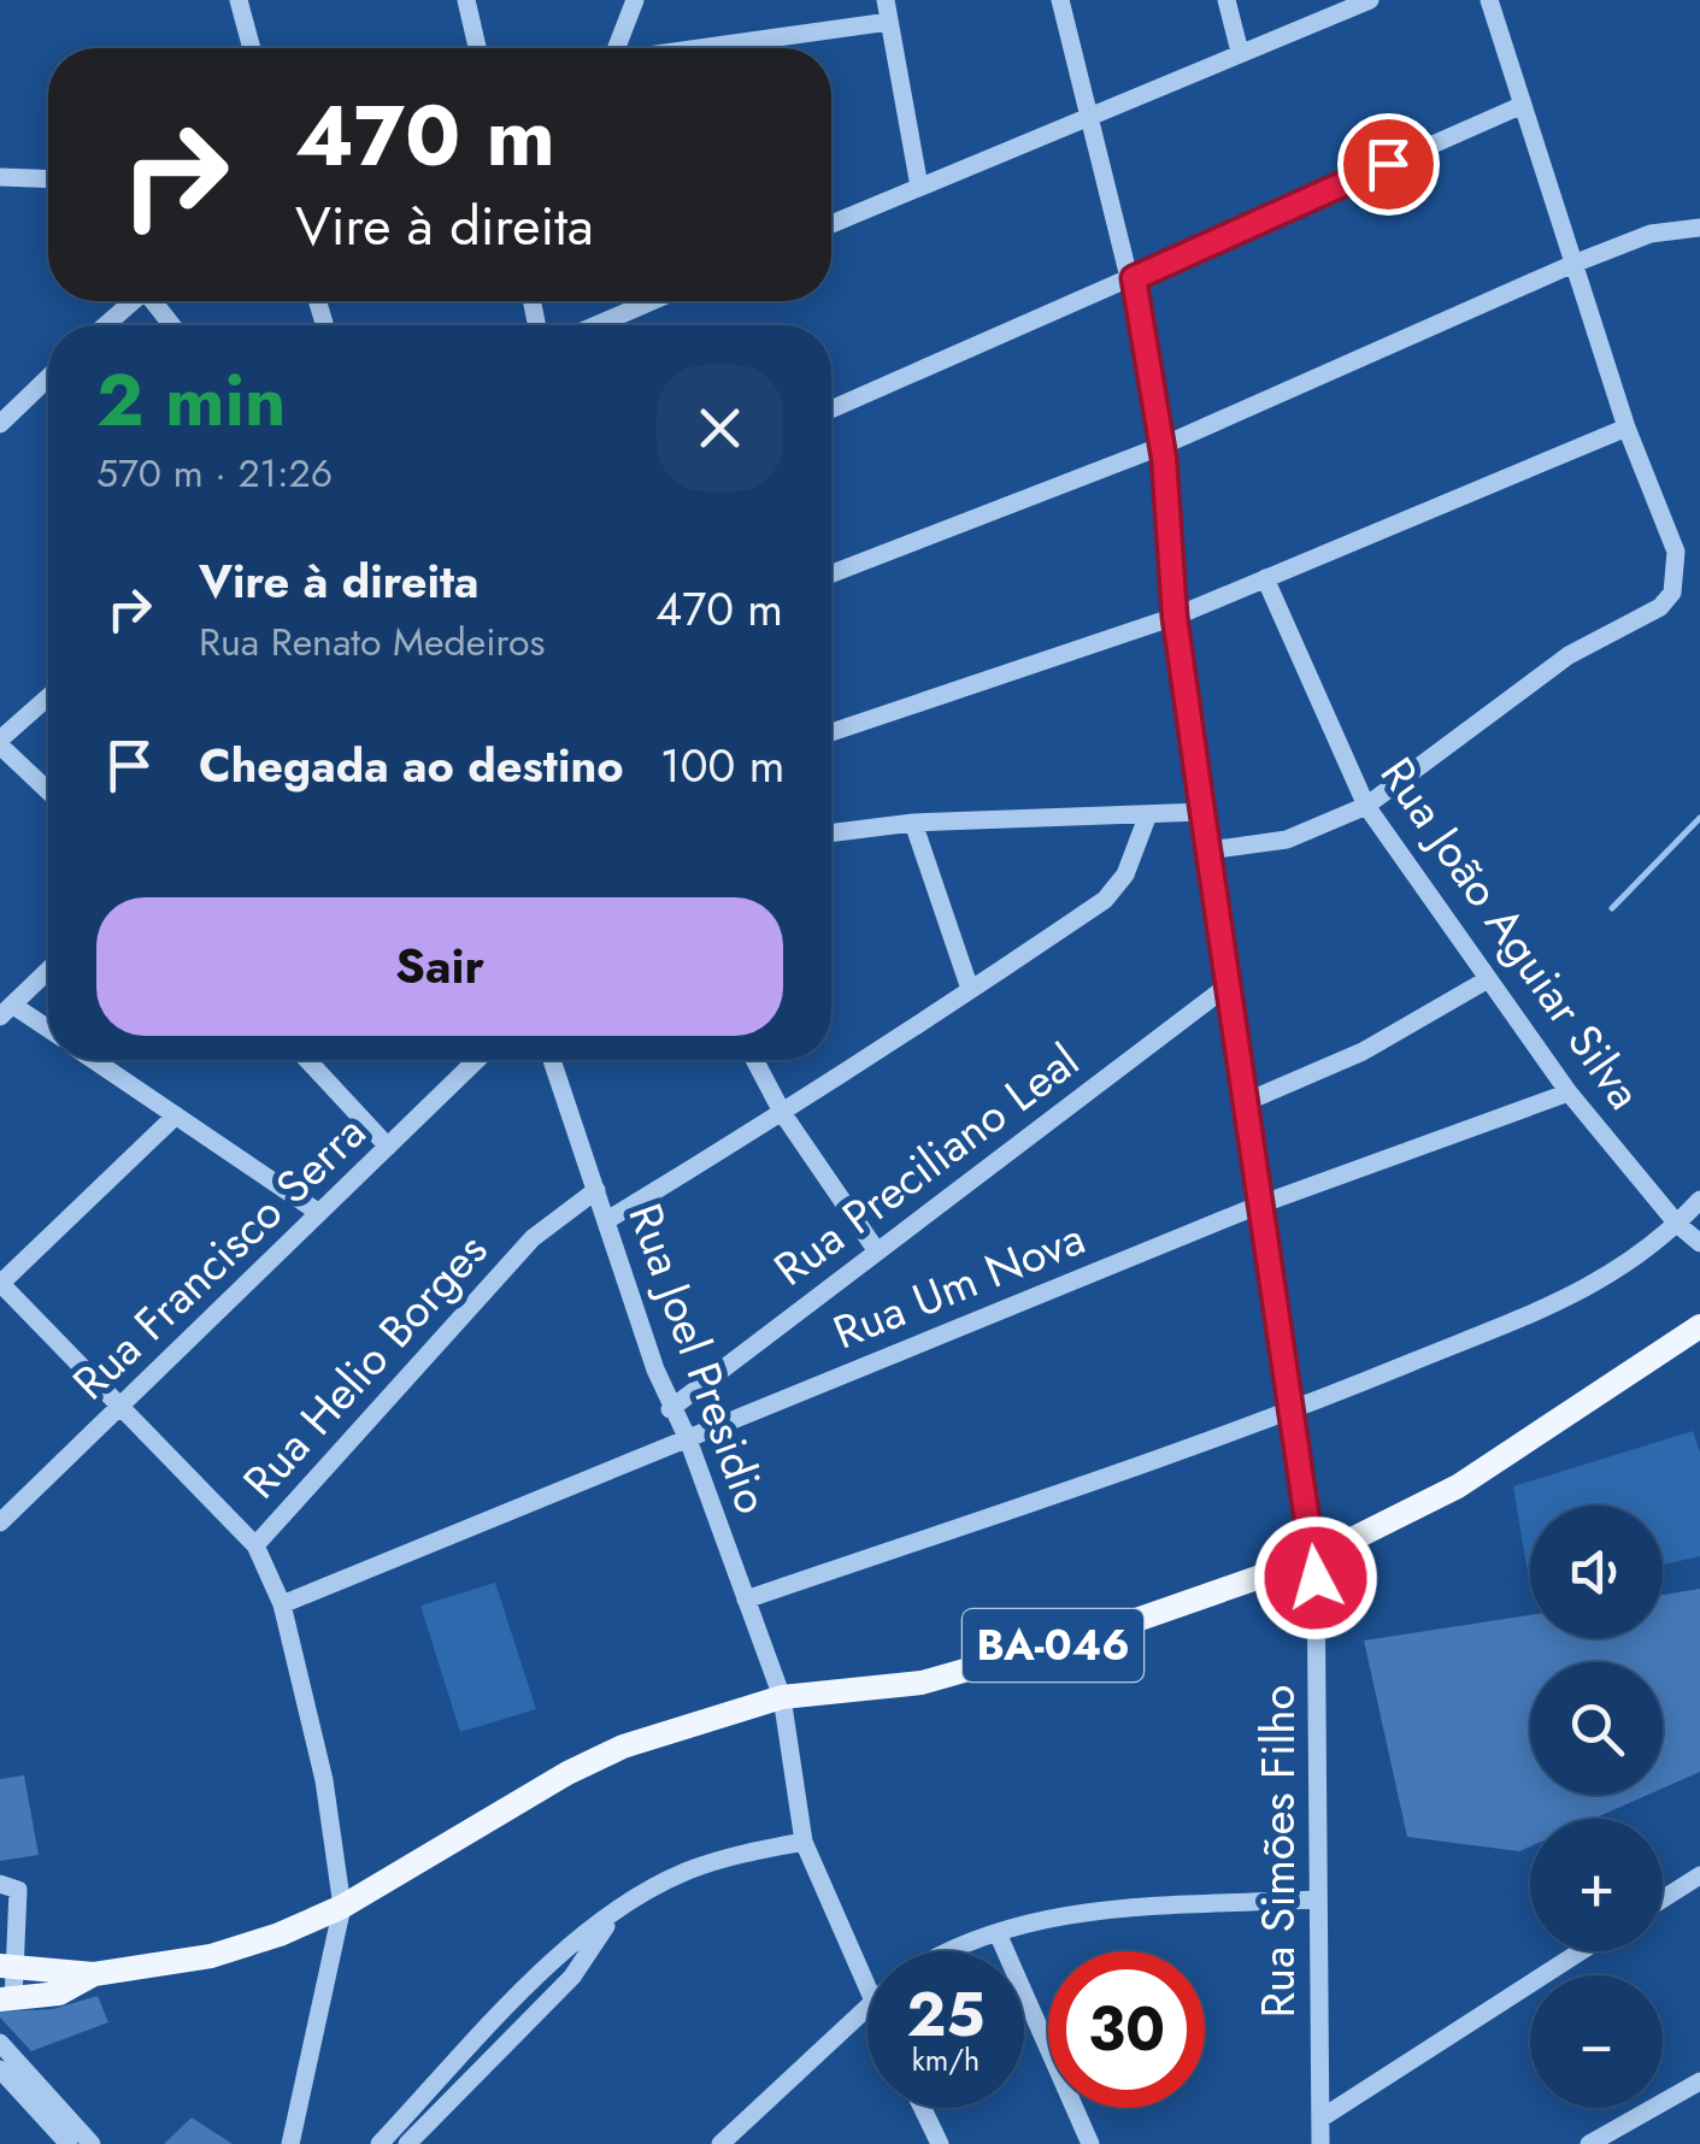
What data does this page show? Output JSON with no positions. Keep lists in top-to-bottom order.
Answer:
{
  "streets": {
    "main road": ["BA-046"],
    "street": [
      "Rua João Aguiar Silva",
      "Rua Preciliano Leal",
      "Rua Francisco Serra",
      "Rua Um Nova",
      "Rua Joel Presidio",
      "Rua Helio Borges",
      "Rua Simões Filho"
    ]
  },
  "crossings": [
    ["Rua João Aguiar Silva", "Rua Um Nova"],
    ["Rua Preciliano Leal", "Rua Joel Presidio"],
    ["Rua Preciliano Leal", "Rua Simões Filho"],
    ["Rua Um Nova", "Rua Joel Presidio"],
    ["Rua Um Nova", "Rua Simões Filho"],
    ["Rua Joel Presidio", "Rua Helio Borges"],
    ["Rua Joel Presidio", "BA-046"],
    ["BA-046", "Rua Simões Filho"]
  ],
  "page": {
    "turn": ["470 m", "Vire à direita"],
    "heading": ["2 min", "570 m · 21:26"],
    "list": [
      {
        "name": "Vire à direita",
        "note": "Rua Renato Medeiros",
        "value": "470 m"
      },
      {
        "name": "Chegada ao destino",
        "value": "100 m"
      }
    ],
    "buttons": "Sair",
    "map_buttons": ["+", "−"],
    "speed": "25 km/h",
    "limit": "30"
  }
}
